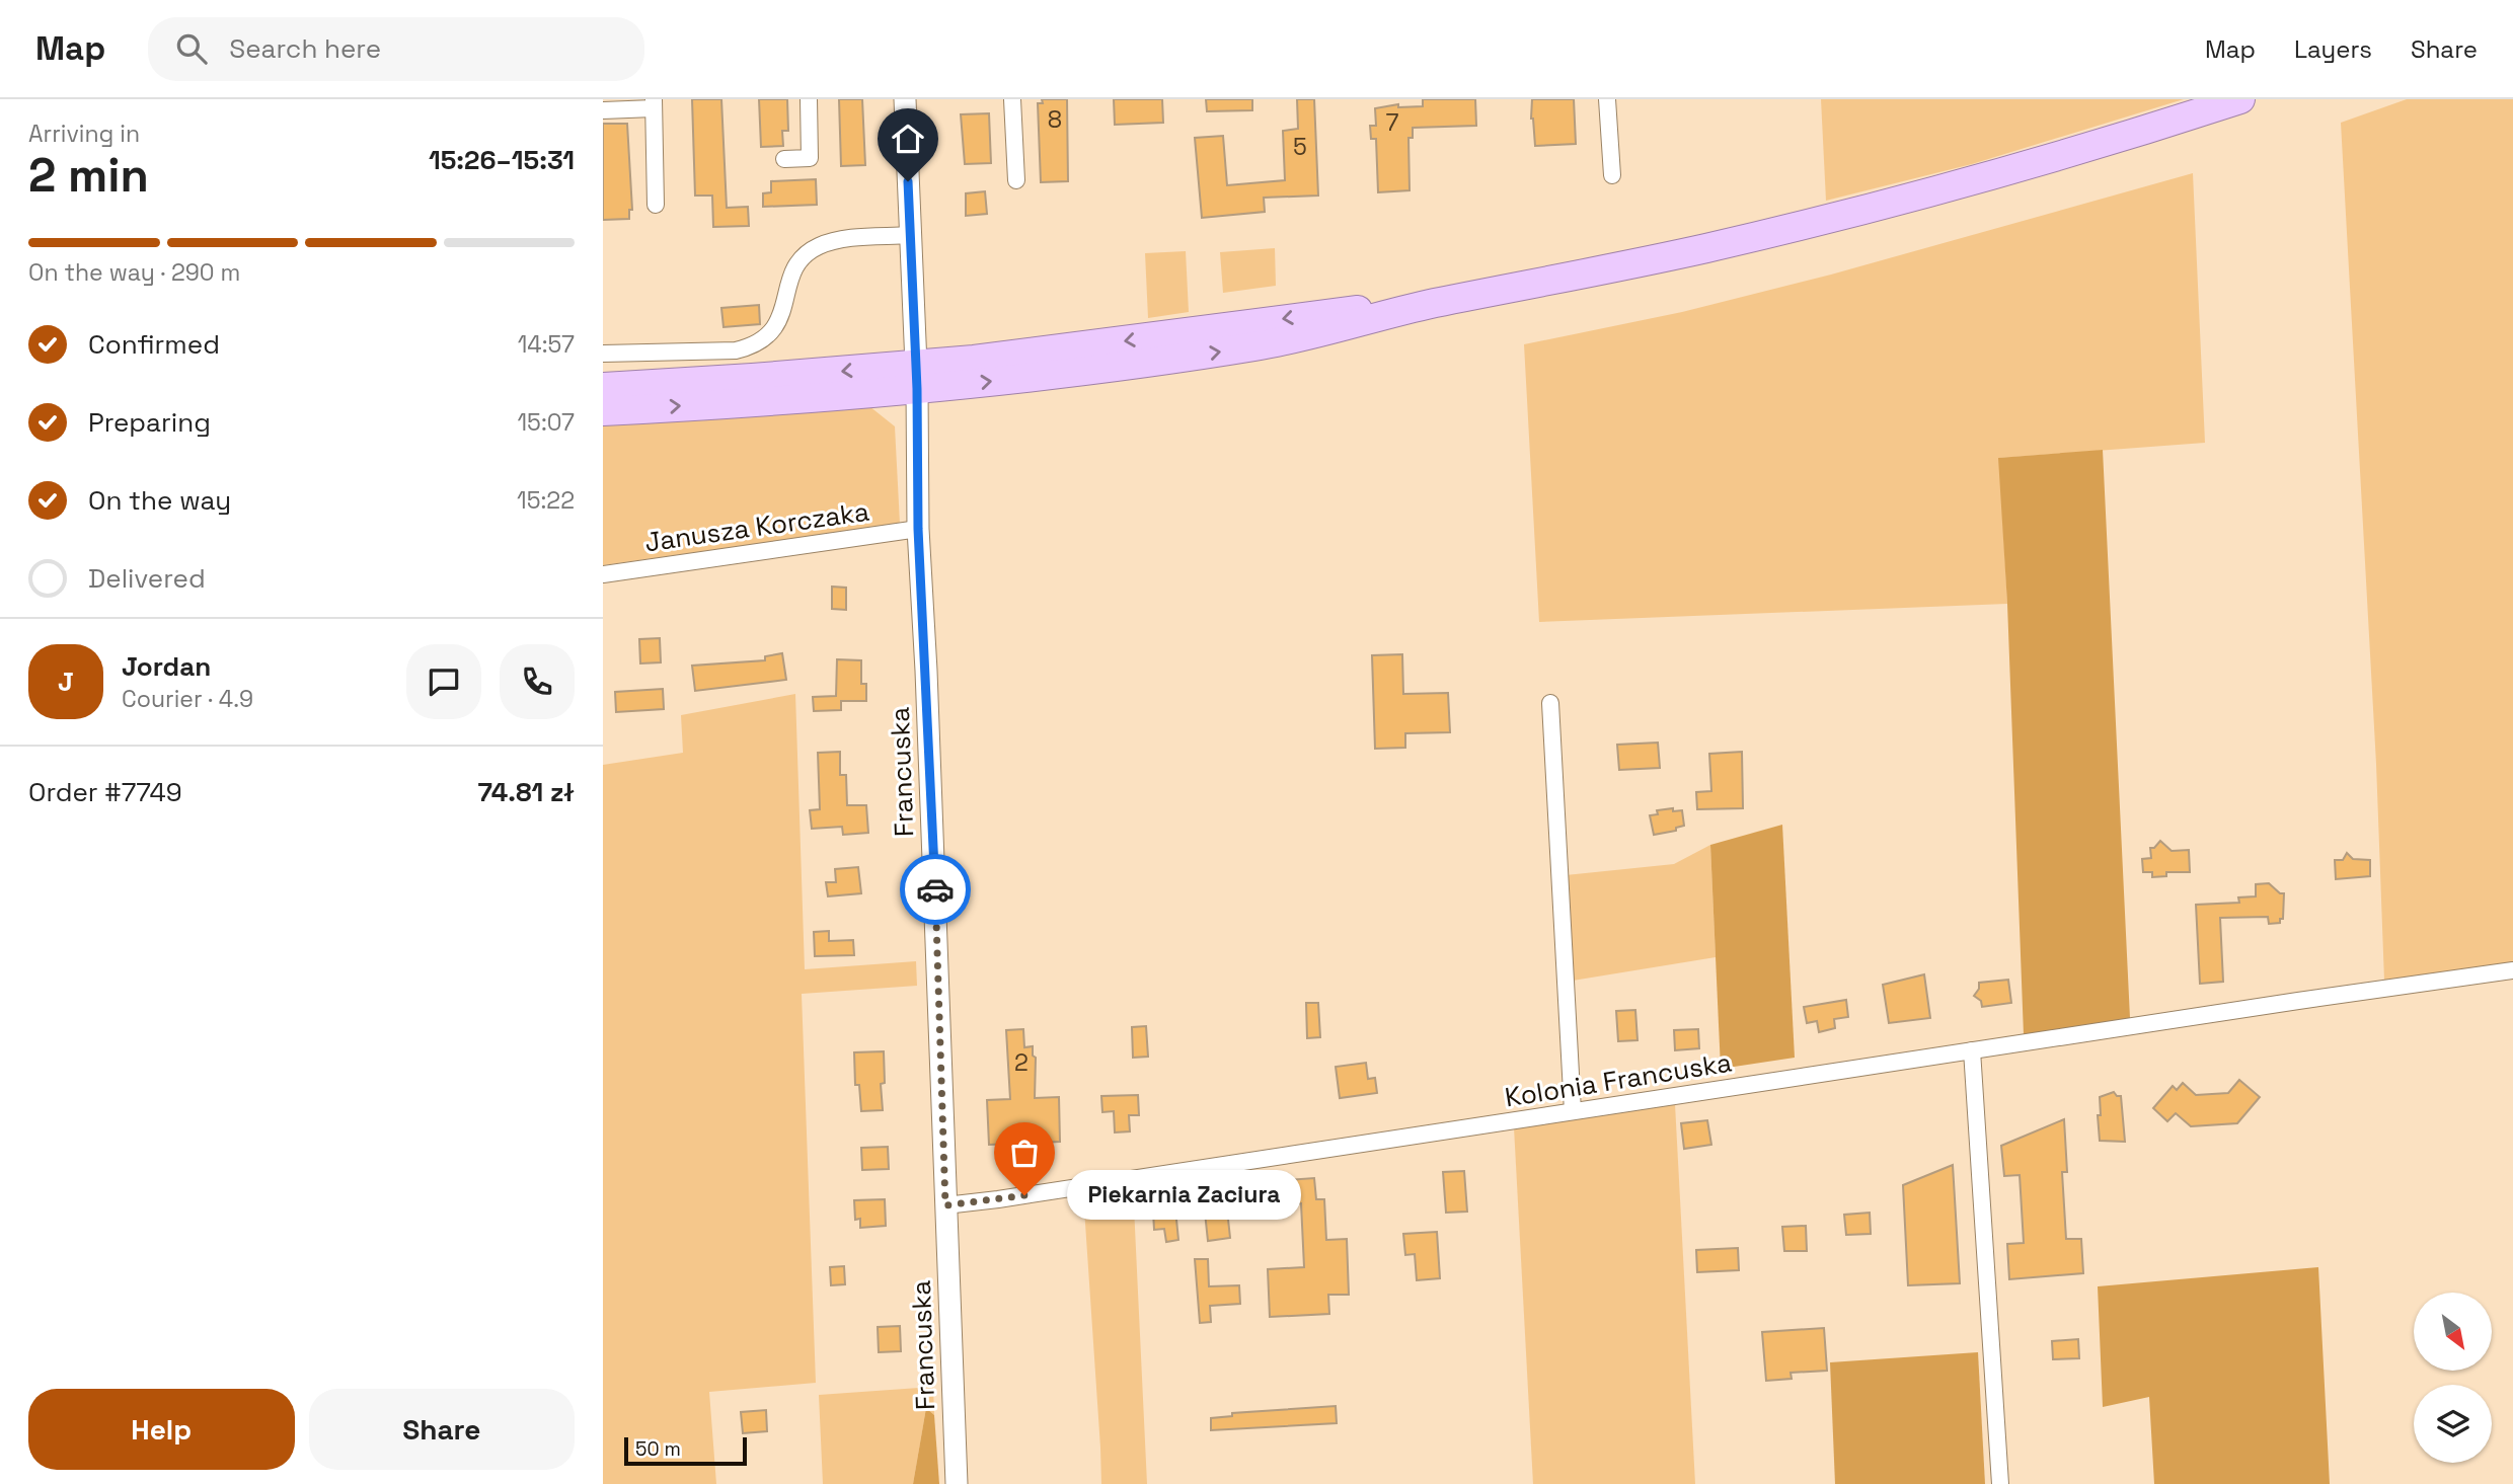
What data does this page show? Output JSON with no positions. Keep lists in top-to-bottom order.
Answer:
{
  "streets": {
    "street": ["Janusza Korczaka", "Francuska", "Kolonia Francuska"]
  },
  "crossings": [
    ["Janusza Korczaka", "Francuska"],
    ["Francuska", "Kolonia Francuska"]
  ],
  "places": ["Piekarnia Zaciura"],
  "house_numbers": [
    "8",
    "7",
    "5",
    "2"
  ],
  "scale_bar": "50 m",
  "north": "bottom right",
  "page": {
    "header": "Map",
    "search": "Search here",
    "nav": ["Map", "Layers", "Share"],
    "heading": ["2 min", "Arriving in", "15:26–15:31"],
    "panel": [
      "Jordan",
      "Courier · 4.9",
      "Order #7749",
      "74.81 zł"
    ],
    "bar": "On the way · 290 m",
    "list": [
      ["Confirmed", "14:57"],
      ["Preparing", "15:07"],
      ["On the way", "15:22"],
      "Delivered"
    ],
    "round": "J",
    "bubble": "Piekarnia Zaciura",
    "buttons": ["Help", "Share"],
    "scale": "50 m"
  }
}
